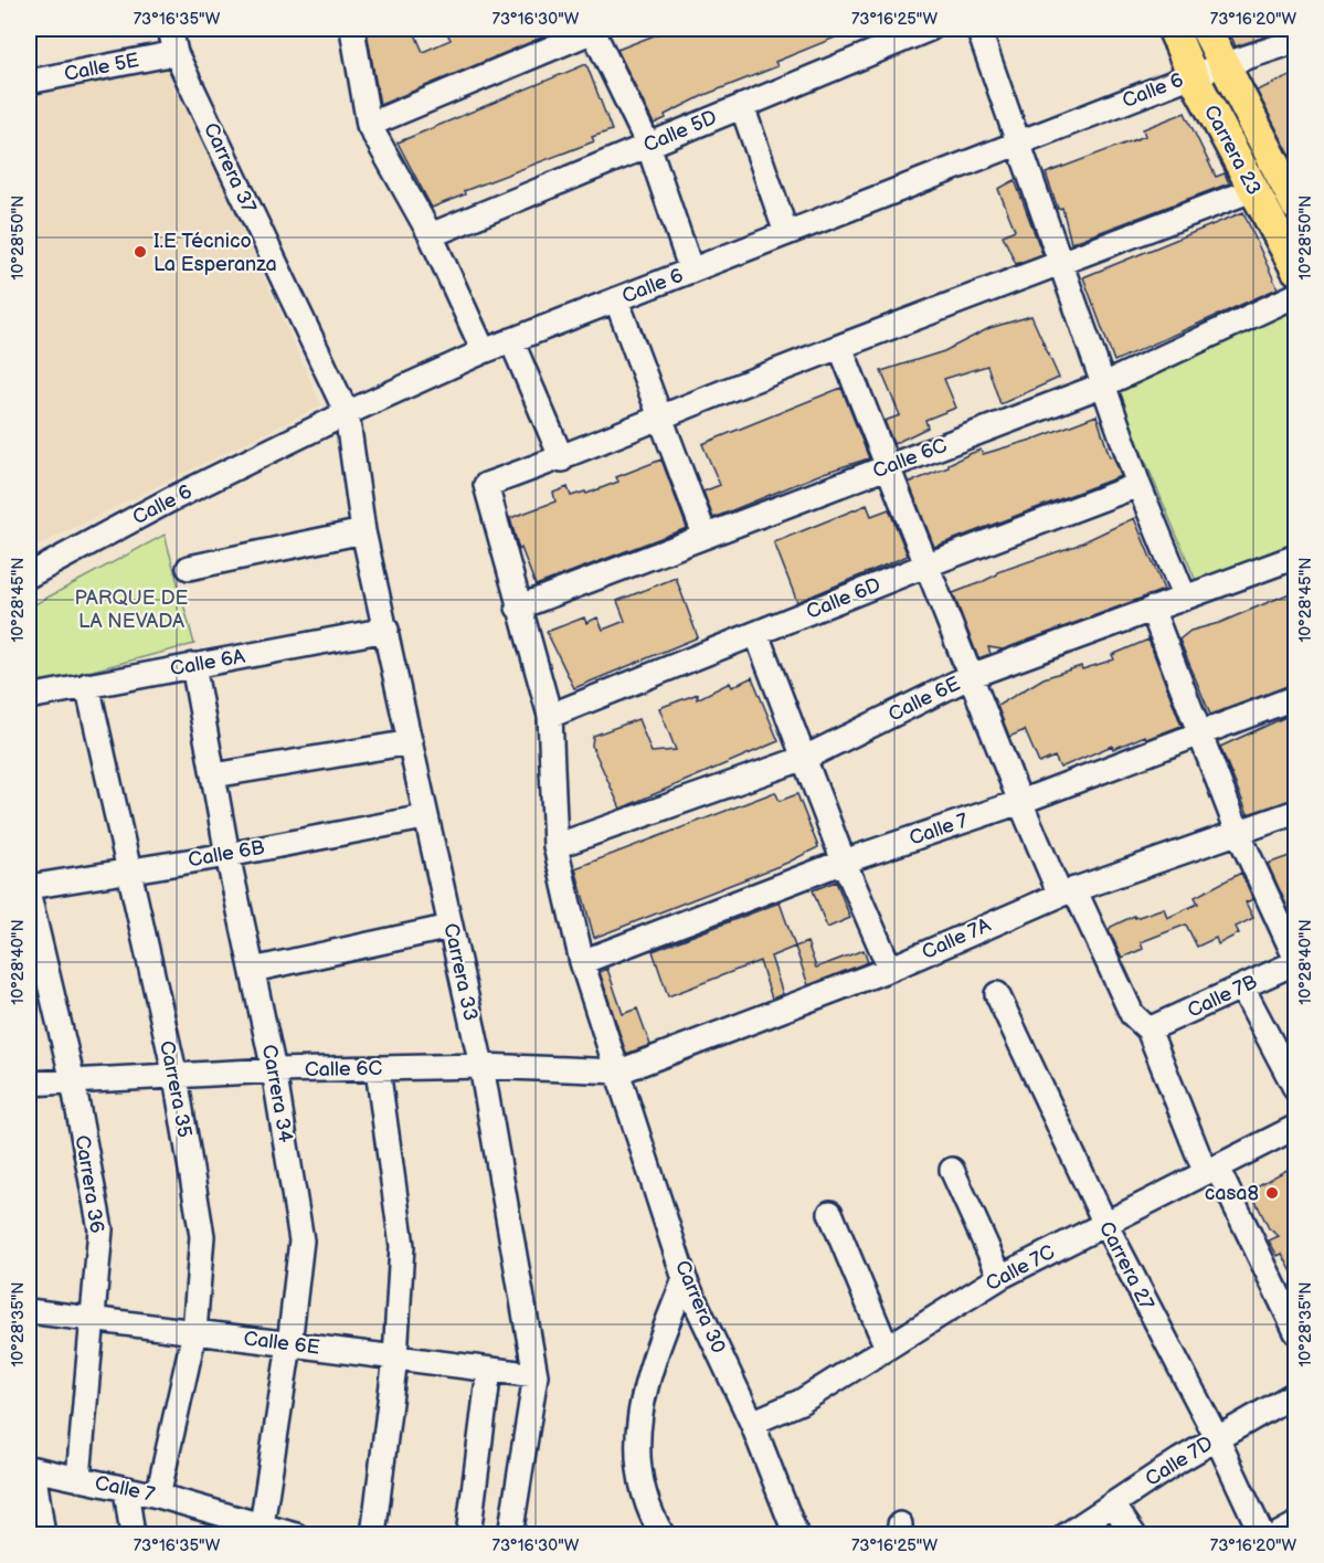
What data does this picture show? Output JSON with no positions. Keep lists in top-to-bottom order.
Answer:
{
  "streets": {
    "main road": ["Carrera 23"],
    "street": [
      "Calle 5E",
      "Calle 6",
      "Calle 5D",
      "Carrera 37",
      "Calle 6C",
      "Calle 6D",
      "Calle 6A",
      "Calle 6E",
      "Calle 7",
      "Calle 6B",
      "Calle 7A",
      "Carrera 33",
      "Calle 7B",
      "Carrera 35",
      "Carrera 34",
      "Carrera 36",
      "Carrera 27",
      "Calle 7C",
      "Carrera 30",
      "Calle 7D"
    ]
  },
  "crossings": [
    ["Calle 5E", "Carrera 37"],
    ["Calle 6", "Carrera 23"],
    ["Calle 6", "Carrera 37"],
    ["Calle 6", "Carrera 33"],
    ["Carrera 37", "Carrera 33"],
    ["Calle 6C", "Calle 7A"],
    ["Calle 6C", "Carrera 33"],
    ["Calle 6C", "Carrera 35"],
    ["Calle 6C", "Carrera 34"],
    ["Calle 6C", "Carrera 36"],
    ["Calle 6C", "Carrera 30"],
    ["Calle 6D", "Carrera 30"],
    ["Calle 6A", "Carrera 33"],
    ["Calle 6A", "Carrera 35"],
    ["Calle 6A", "Carrera 34"],
    ["Calle 6E", "Carrera 33"],
    ["Calle 6E", "Carrera 35"],
    ["Calle 6E", "Carrera 34"],
    ["Calle 6E", "Carrera 36"],
    ["Calle 6E", "Carrera 30"],
    ["Calle 7", "Carrera 35"],
    ["Calle 7", "Carrera 34"],
    ["Calle 7", "Carrera 36"],
    ["Calle 7", "Carrera 30"],
    ["Calle 6B", "Carrera 33"],
    ["Calle 6B", "Carrera 35"],
    ["Calle 6B", "Carrera 34"],
    ["Calle 7A", "Carrera 30"],
    ["Carrera 27", "Calle 7C"],
    ["Carrera 27", "Calle 7D"],
    ["Calle 7C", "Carrera 30"]
  ],
  "parks": ["PARQUE DE LA NEVADA"],
  "places": ["I.E Técnico La Esperanza", "casa8"],
  "coordinates": [
    "73°16'35\"W",
    "73°16'30\"W",
    "73°16'25\"W",
    "73°16'20\"W",
    "10°28'50\"N",
    "10°28'45\"N",
    "10°28'40\"N",
    "10°28'35\"N"
  ]
}
